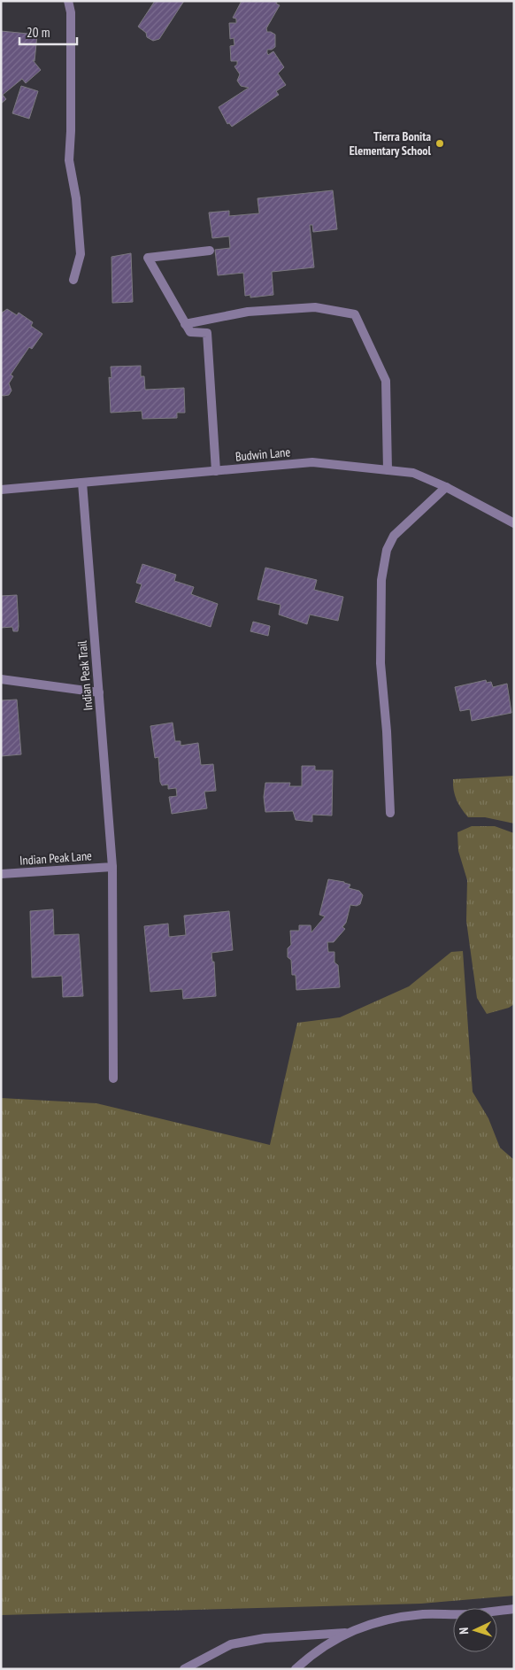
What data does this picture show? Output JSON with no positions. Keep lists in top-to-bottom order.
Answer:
{
  "streets": {
    "street": ["Budwin Lane", "Indian Peak Trail", "Indian Peak Lane"]
  },
  "crossings": [
    ["Budwin Lane", "Indian Peak Trail"],
    ["Indian Peak Trail", "Indian Peak Lane"]
  ],
  "places": ["Tierra Bonita Elementary School"],
  "scale_bar": "20 m",
  "north": "left"
}
